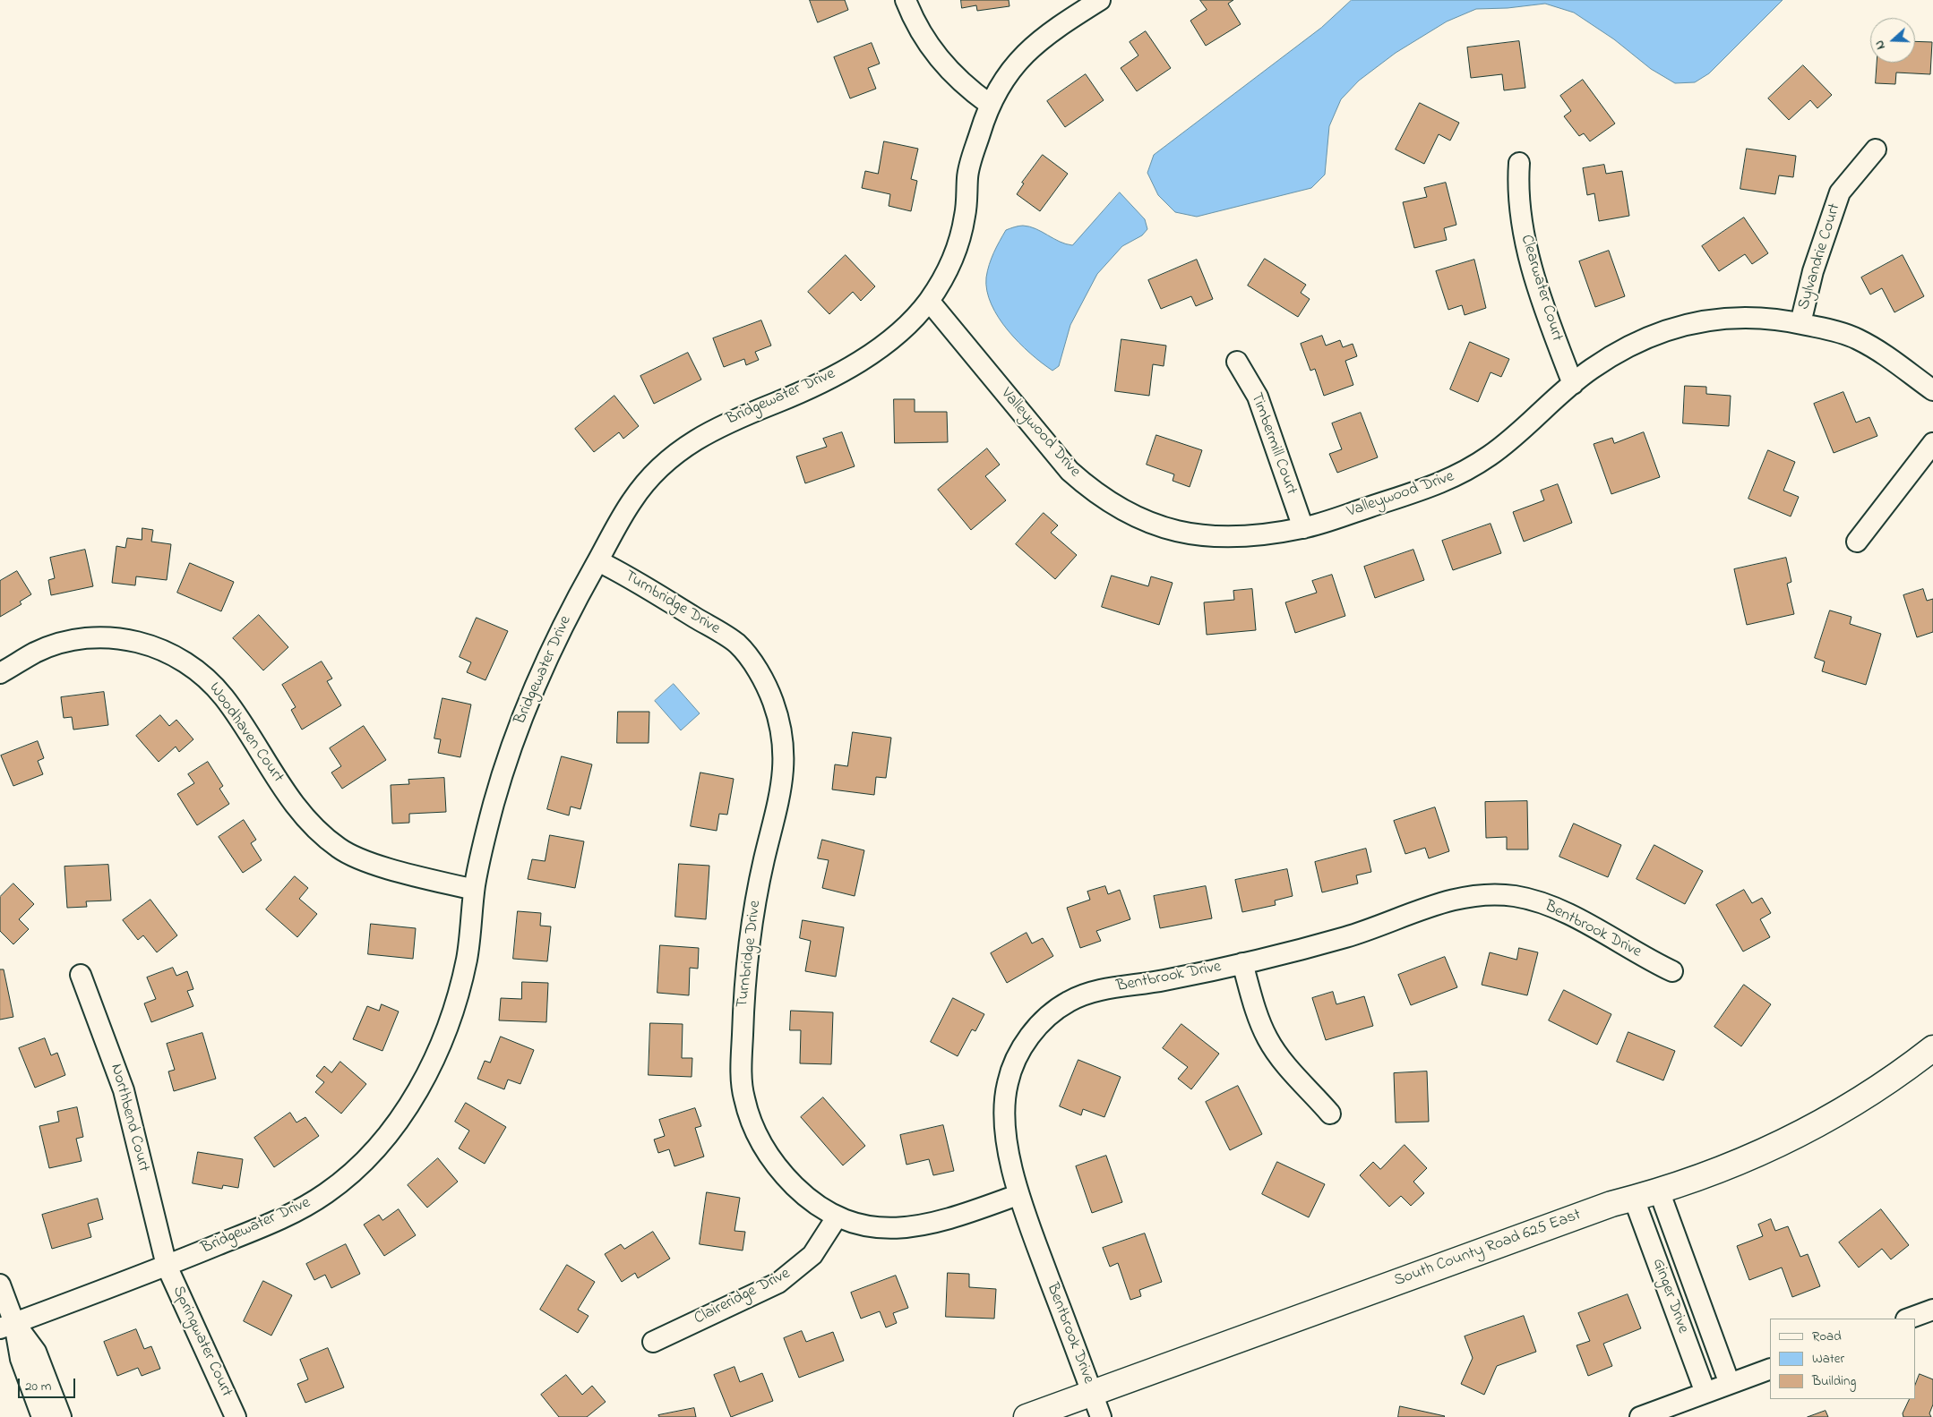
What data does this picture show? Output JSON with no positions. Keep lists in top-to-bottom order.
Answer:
{
  "streets": {
    "street": [
      "Sylvandrie Court",
      "Clearwater Court",
      "Bridgewater Drive",
      "Valleywood Drive",
      "Timbermill Court",
      "Turnbridge Drive",
      "Woodhaven Court",
      "Bentbrook Drive",
      "Northbend Court",
      "South County Road 625 East",
      "Ginger Drive",
      "Claireridge Drive",
      "Springwater Court"
    ]
  },
  "crossings": [
    ["Sylvandrie Court", "Valleywood Drive"],
    ["Clearwater Court", "Valleywood Drive"],
    ["Bridgewater Drive", "Valleywood Drive"],
    ["Bridgewater Drive", "Turnbridge Drive"],
    ["Bridgewater Drive", "Woodhaven Court"],
    ["Bridgewater Drive", "Northbend Court"],
    ["Bridgewater Drive", "Springwater Court"],
    ["Valleywood Drive", "Timbermill Court"],
    ["Turnbridge Drive", "Bentbrook Drive"],
    ["Turnbridge Drive", "Claireridge Drive"],
    ["Bentbrook Drive", "South County Road 625 East"],
    ["Northbend Court", "Springwater Court"],
    ["South County Road 625 East", "Ginger Drive"]
  ],
  "legend": ["Road", "Water", "Building"],
  "scale_bar": "20 m",
  "north": "left"
}
